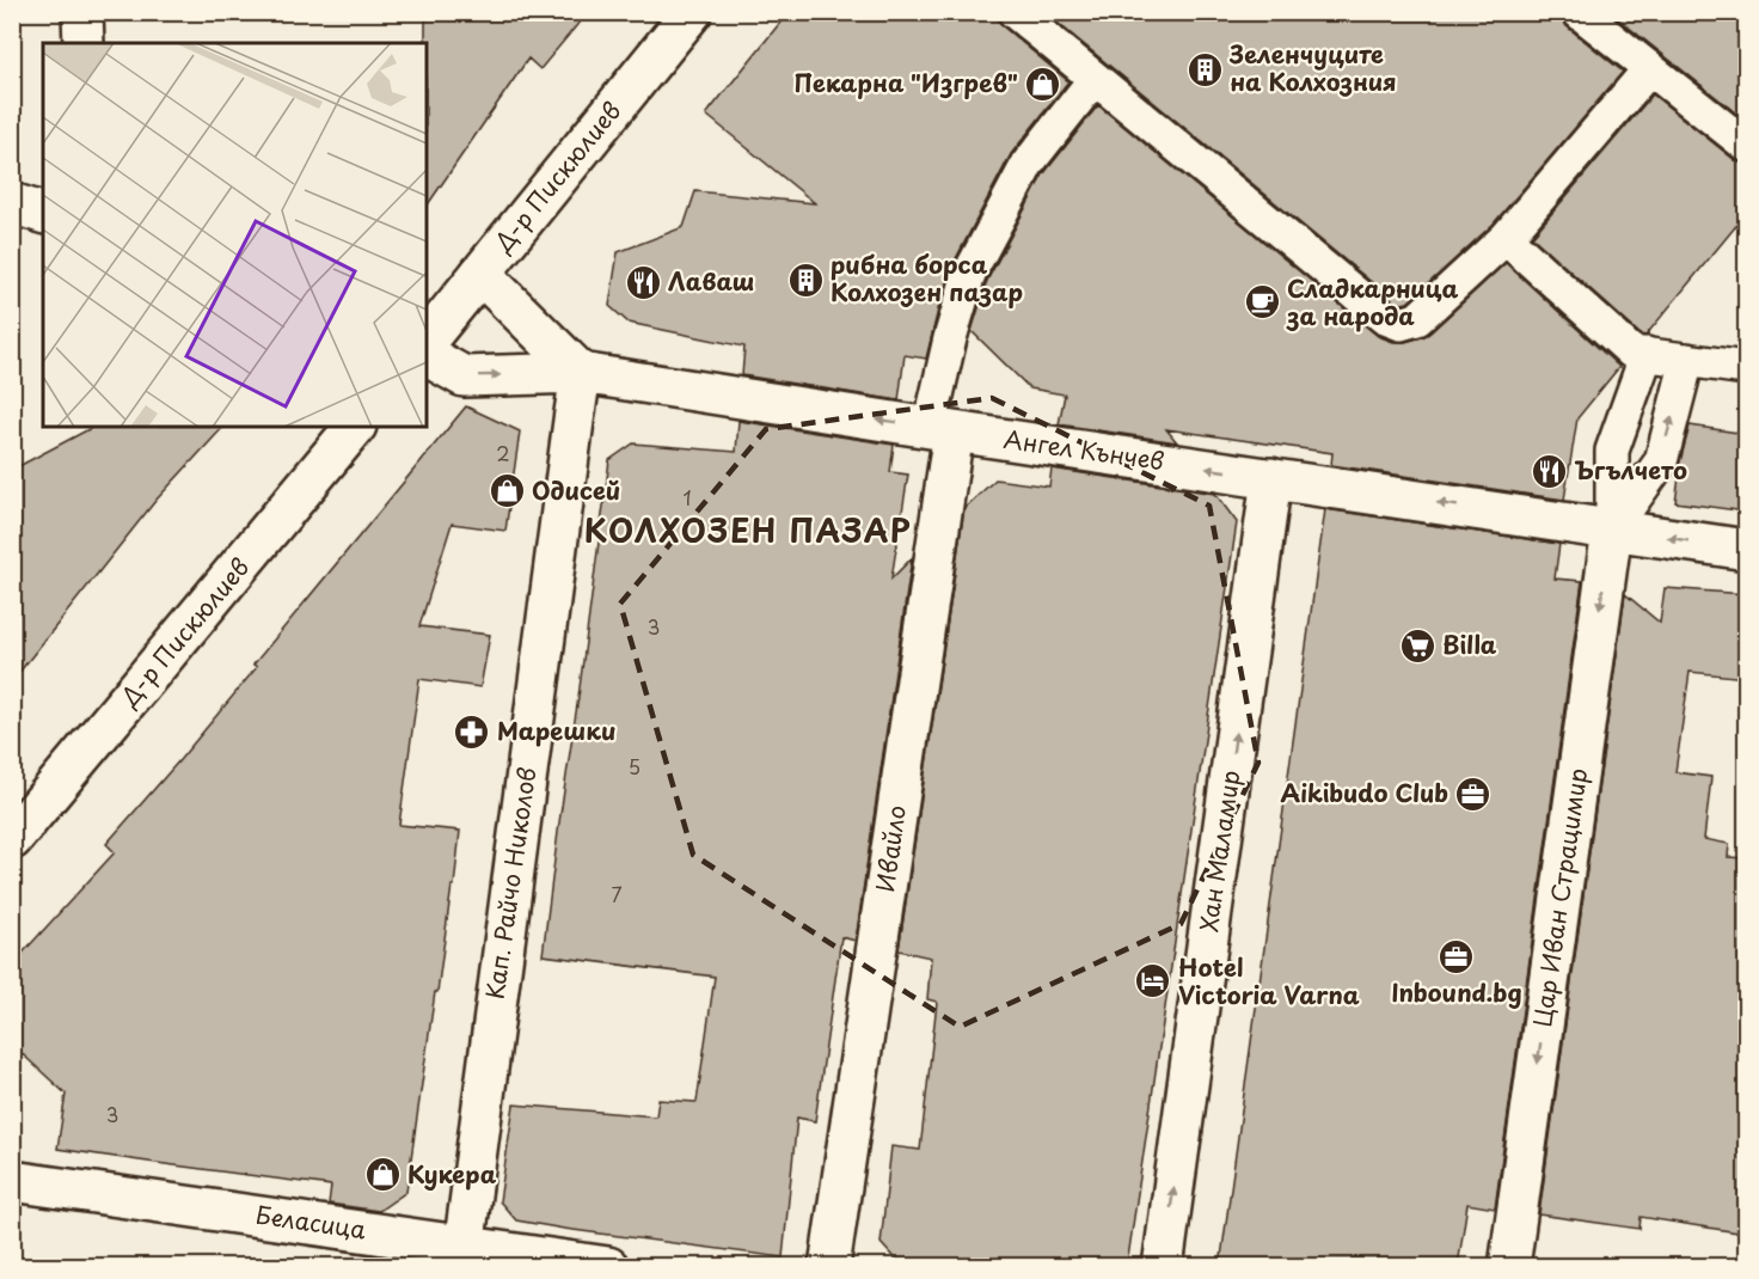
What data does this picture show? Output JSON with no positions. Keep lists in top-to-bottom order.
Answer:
{
  "streets": {
    "street": [
      "Д-р Пискюлиев",
      "Ангел Кънчев",
      "Ивайло",
      "Хан Маламир",
      "Кап. Райчо Николов",
      "Цар Иван Страцимир",
      "Беласица"
    ]
  },
  "crossings": [
    ["Ангел Кънчев", "Ивайло"],
    ["Ангел Кънчев", "Хан Маламир"],
    ["Ангел Кънчев", "Кап. Райчо Николов"],
    ["Ангел Кънчев", "Цар Иван Страцимир"],
    ["Кап. Райчо Николов", "Беласица"]
  ],
  "one_way": ["Хан Маламир", "Цар Иван Страцимир"],
  "districts": ["КОЛХОЗЕН ПАЗАР"],
  "places": {
    "building": ["Зеленчуците на Колхозния", "рибна борса Колхозен пазар"],
    "shop": ["Пекарна \"Изгрев\"", "Одисей", "Кукера"],
    "restaurant": ["Лаваш", "Ъгълчето"],
    "cafe": ["Сладкарница за народа"],
    "supermarket": ["Billa"],
    "pharmacy": ["Марешки"],
    "office": ["Aikibudo Club", "Inbound.bg"],
    "hotel": ["Hotel Victoria Varna"]
  },
  "house_numbers": [
    "2",
    "1",
    "3",
    "5",
    "7",
    "3"
  ]
}
